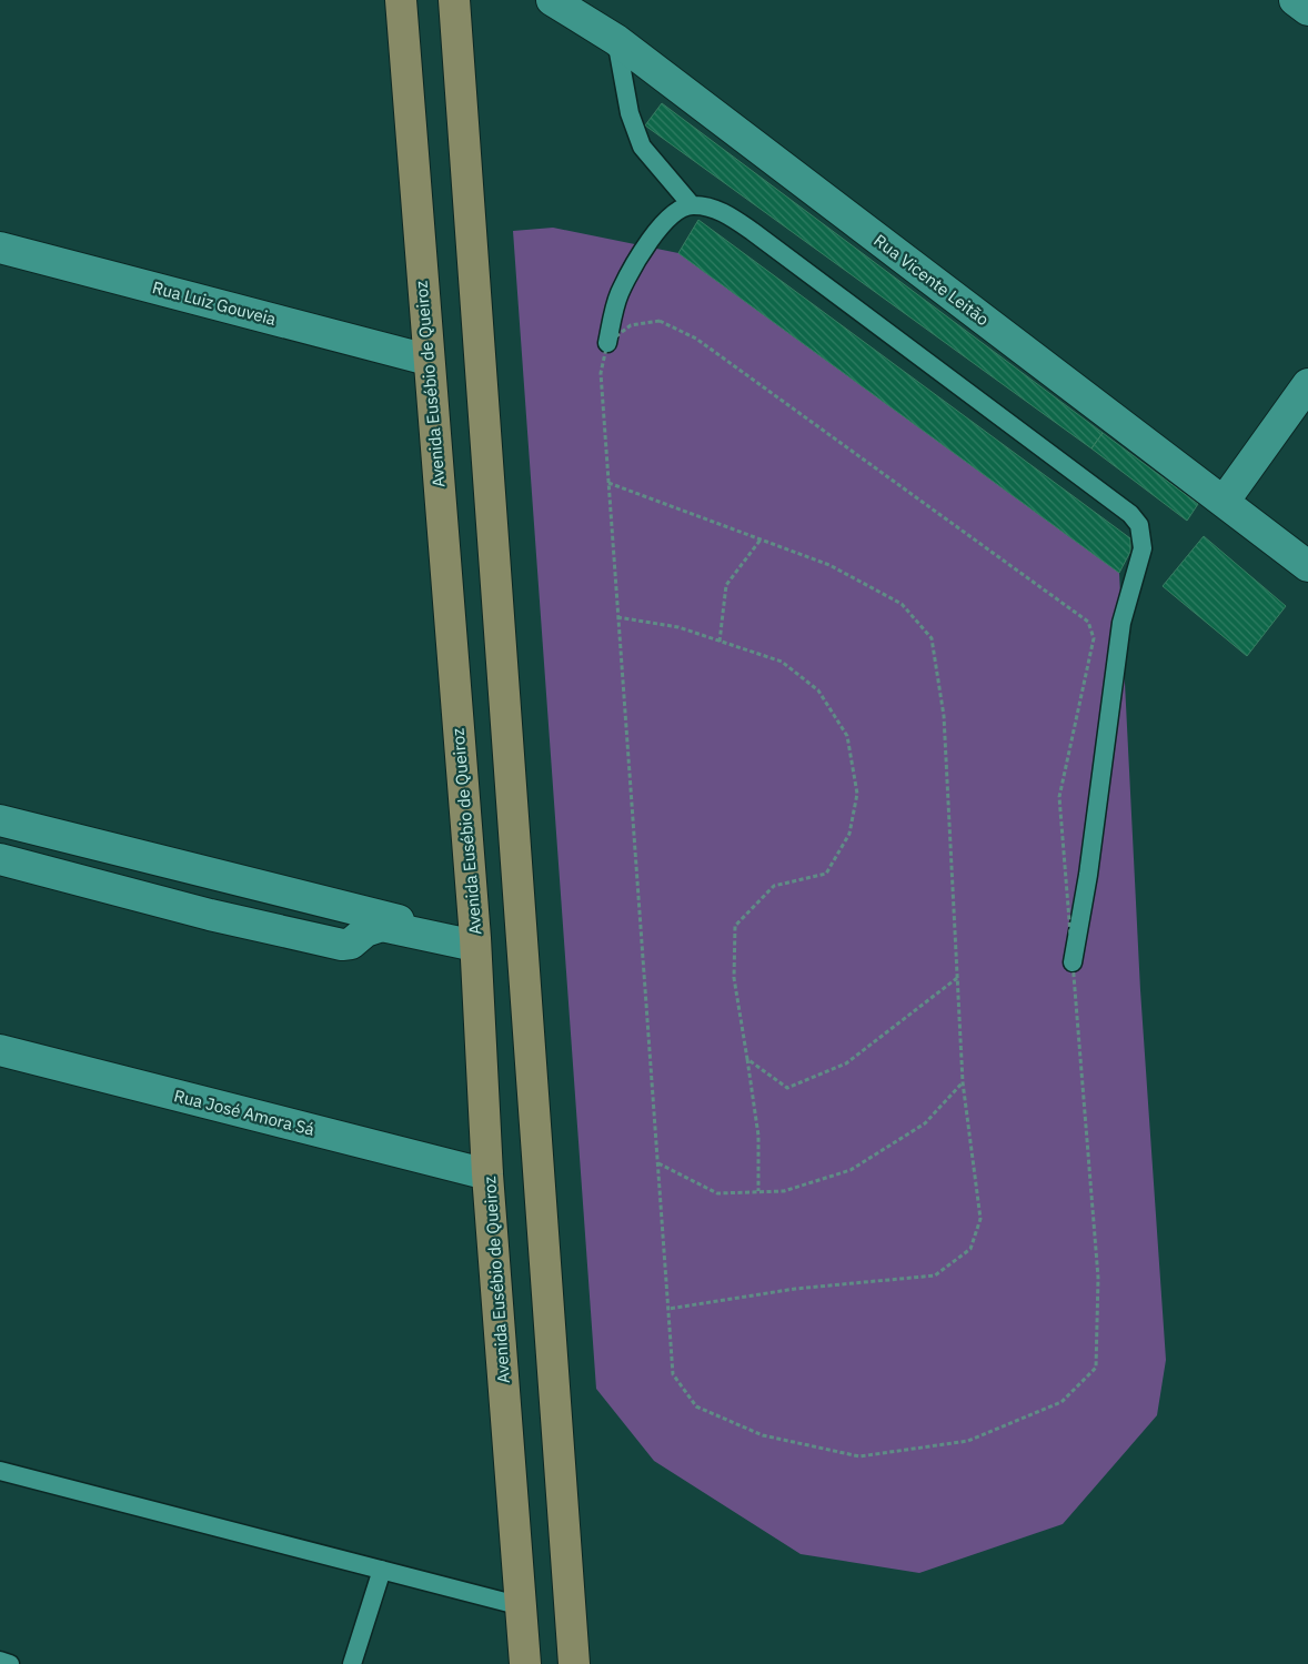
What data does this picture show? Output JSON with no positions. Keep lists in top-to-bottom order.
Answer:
{
  "streets": {
    "main road": ["Avenida Eusébio de Queiroz"],
    "street": ["Rua Vicente Leitão", "Rua Luiz Gouveia", "Rua José Amora Sá"]
  },
  "crossings": [
    ["Rua Luiz Gouveia", "Avenida Eusébio de Queiroz"],
    ["Avenida Eusébio de Queiroz", "Rua José Amora Sá"]
  ]
}
